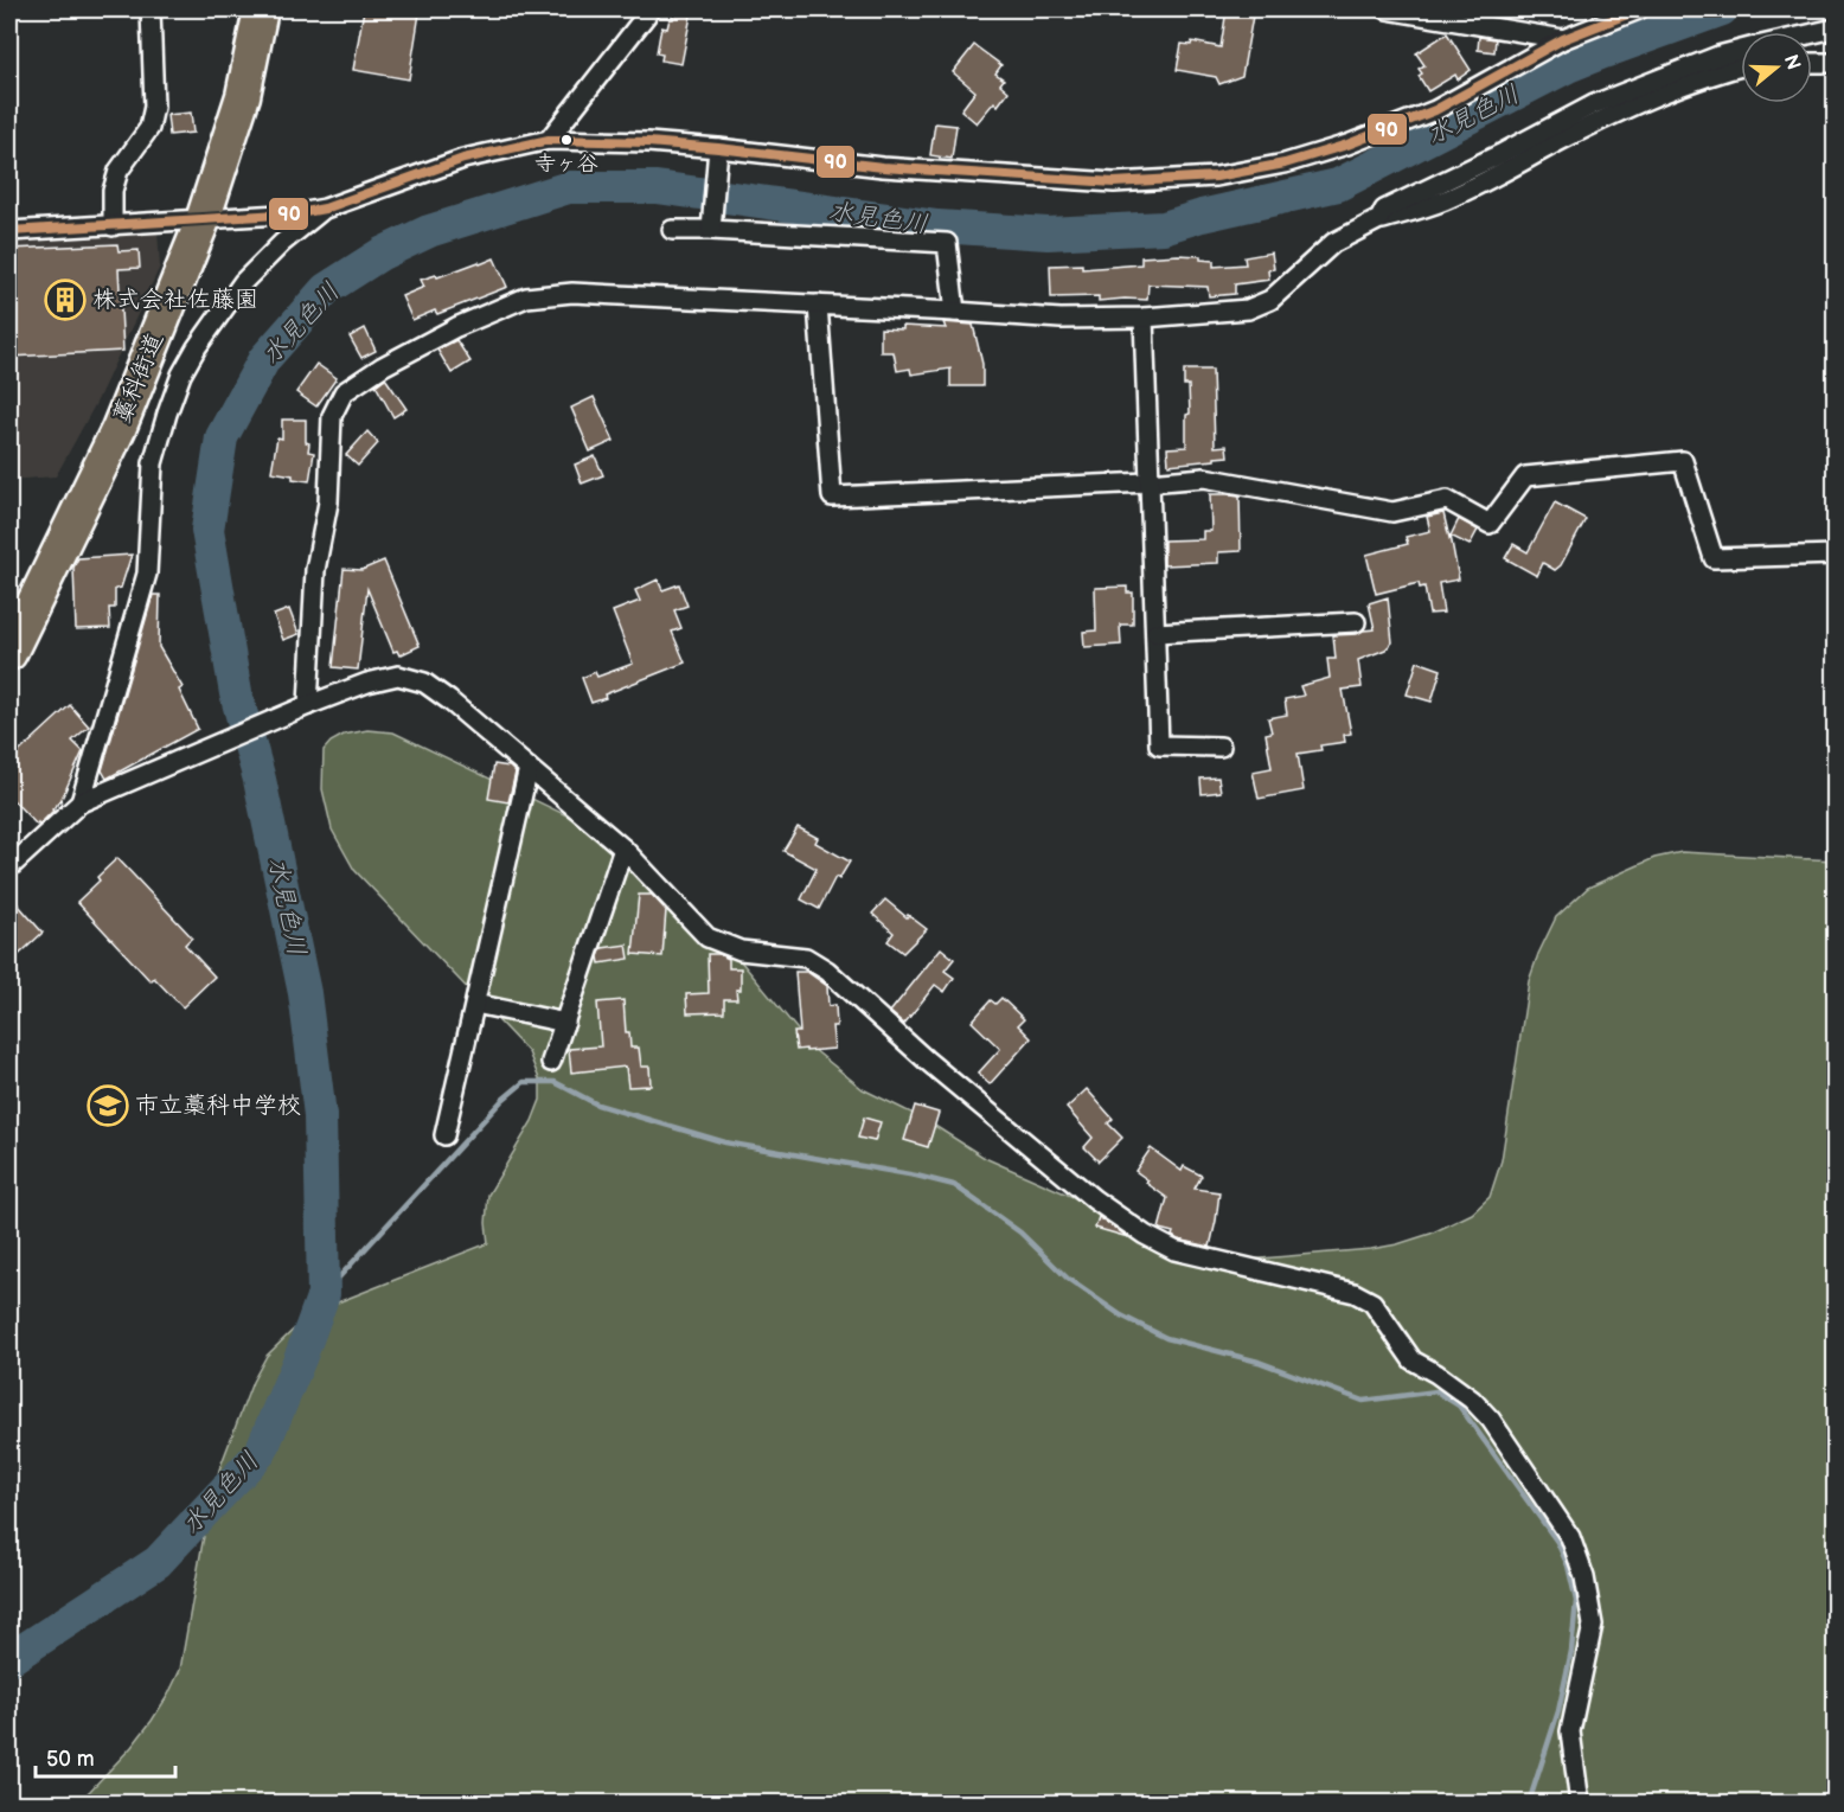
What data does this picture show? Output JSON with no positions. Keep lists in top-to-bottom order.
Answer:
{
  "streets": {
    "highway": ["藁科街道"]
  },
  "water": ["水見色川"],
  "places": {
    "other": ["寺ヶ谷"],
    "building": ["株式会社佐藤園"],
    "school or university": ["市立藁科中学校"]
  },
  "lines": ["transit line 90"],
  "scale_bar": "50 m",
  "north": "right"
}
